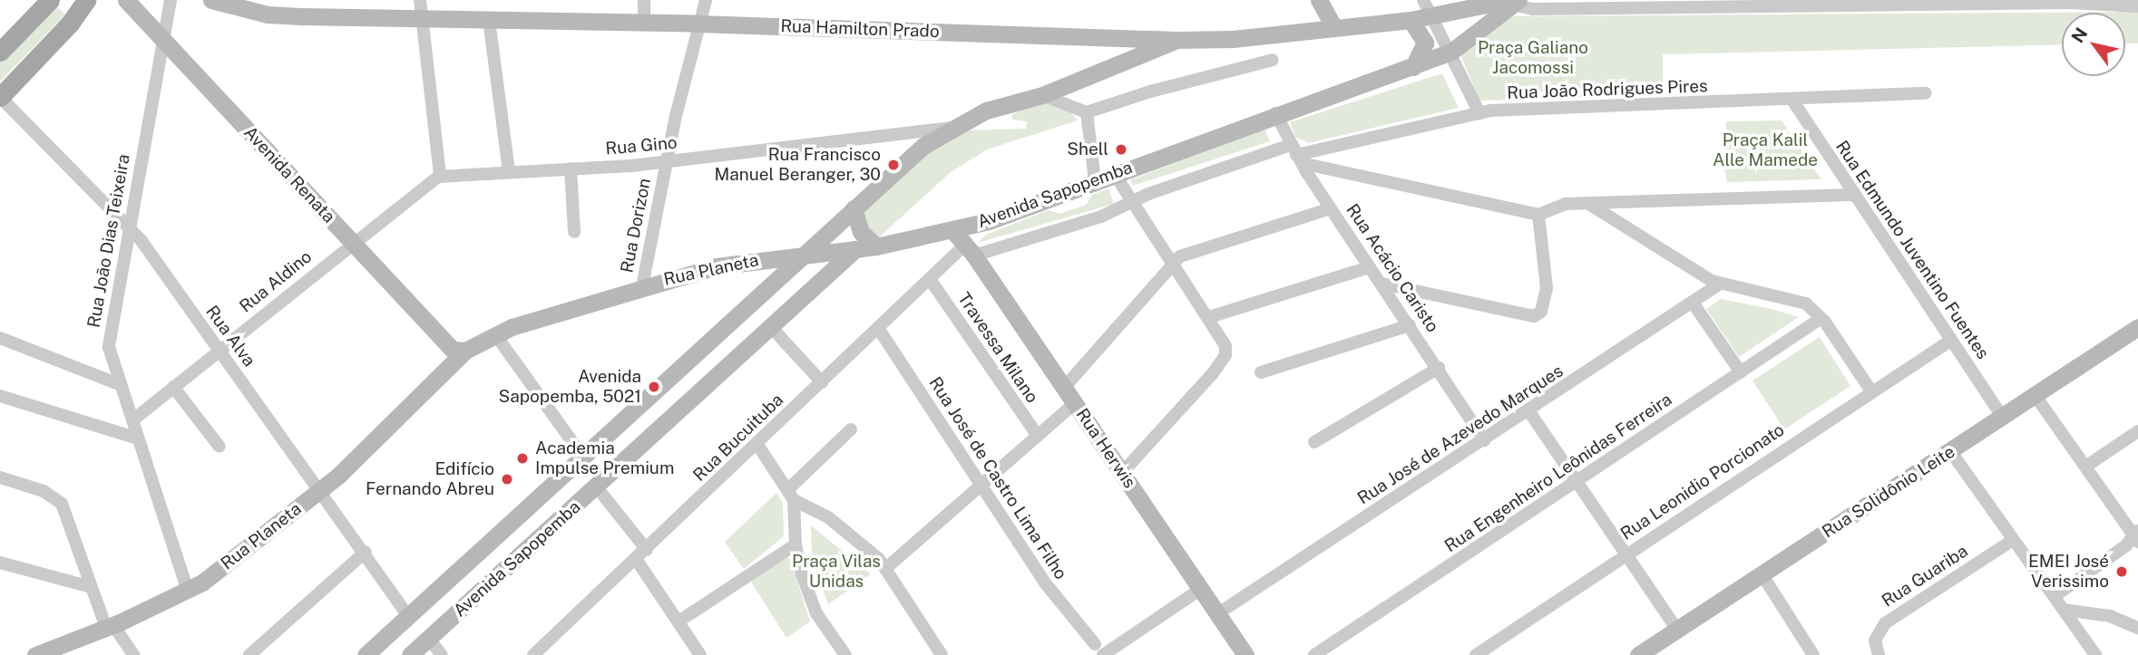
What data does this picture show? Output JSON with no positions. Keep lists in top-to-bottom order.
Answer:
{
  "streets": {
    "main road": [
      "Rua Hamilton Prado",
      "Avenida Renata",
      "Avenida Sapopemba",
      "Rua Planeta",
      "Rua Herwis",
      "Rua Solidônio Leite"
    ],
    "street": [
      "Rua João Rodrigues Pires",
      "Rua Gino",
      "Rua Dorizon",
      "Rua João Dias Teixeira",
      "Rua Edmundo Juventino Fuentes",
      "Rua Acácio Caristo",
      "Rua Aldino",
      "Rua Alva",
      "Travessa Milano",
      "Rua José de Azevedo Marques",
      "Rua Bucuituba",
      "Rua Engenheiro Leônidas Ferreira",
      "Rua José de Castro Lima Filho",
      "Rua Leonidio Porcionato",
      "Rua Guariba"
    ]
  },
  "crossings": [
    ["Rua Hamilton Prado", "Avenida Sapopemba"],
    ["Rua Hamilton Prado", "Rua Dorizon"],
    ["Rua João Rodrigues Pires", "Avenida Sapopemba"],
    ["Rua João Rodrigues Pires", "Rua Edmundo Juventino Fuentes"],
    ["Rua João Rodrigues Pires", "Rua Acácio Caristo"],
    ["Rua João Rodrigues Pires", "Rua Bucuituba"],
    ["Rua João Rodrigues Pires", "Rua Herwis"],
    ["Rua Gino", "Avenida Sapopemba"],
    ["Rua Gino", "Rua Dorizon"],
    ["Avenida Renata", "Rua João Dias Teixeira"],
    ["Avenida Renata", "Rua Planeta"],
    ["Avenida Renata", "Rua Aldino"],
    ["Avenida Sapopemba", "Rua Acácio Caristo"],
    ["Avenida Sapopemba", "Rua Planeta"],
    ["Avenida Sapopemba", "Rua Alva"],
    ["Avenida Sapopemba", "Rua Bucuituba"],
    ["Avenida Sapopemba", "Rua Herwis"],
    ["Rua Dorizon", "Rua Planeta"],
    ["Rua João Dias Teixeira", "Rua Planeta"],
    ["Rua João Dias Teixeira", "Rua Aldino"],
    ["Rua João Dias Teixeira", "Rua Alva"],
    ["Rua Edmundo Juventino Fuentes", "Rua Leonidio Porcionato"],
    ["Rua Edmundo Juventino Fuentes", "Rua Solidônio Leite"],
    ["Rua Acácio Caristo", "Rua José de Azevedo Marques"],
    ["Rua Planeta", "Rua Alva"],
    ["Rua Aldino", "Rua Alva"],
    ["Travessa Milano", "Rua Bucuituba"],
    ["Rua José de Azevedo Marques", "Rua Herwis"],
    ["Rua Bucuituba", "Rua Herwis"],
    ["Rua Bucuituba", "Rua José de Castro Lima Filho"]
  ],
  "parks": ["Praça Galiano Jacomossi", "Praça Kalil Alle Mamede", "Praça Vilas Unidas"],
  "places": [
    "Shell",
    "Rua Francisco Manuel Beranger, 30",
    "Avenida Sapopemba, 5021",
    "Academia Impulse Premium",
    "Edifício Fernando Abreu",
    "EMEI José Verissimo"
  ],
  "north": "top left"
}
